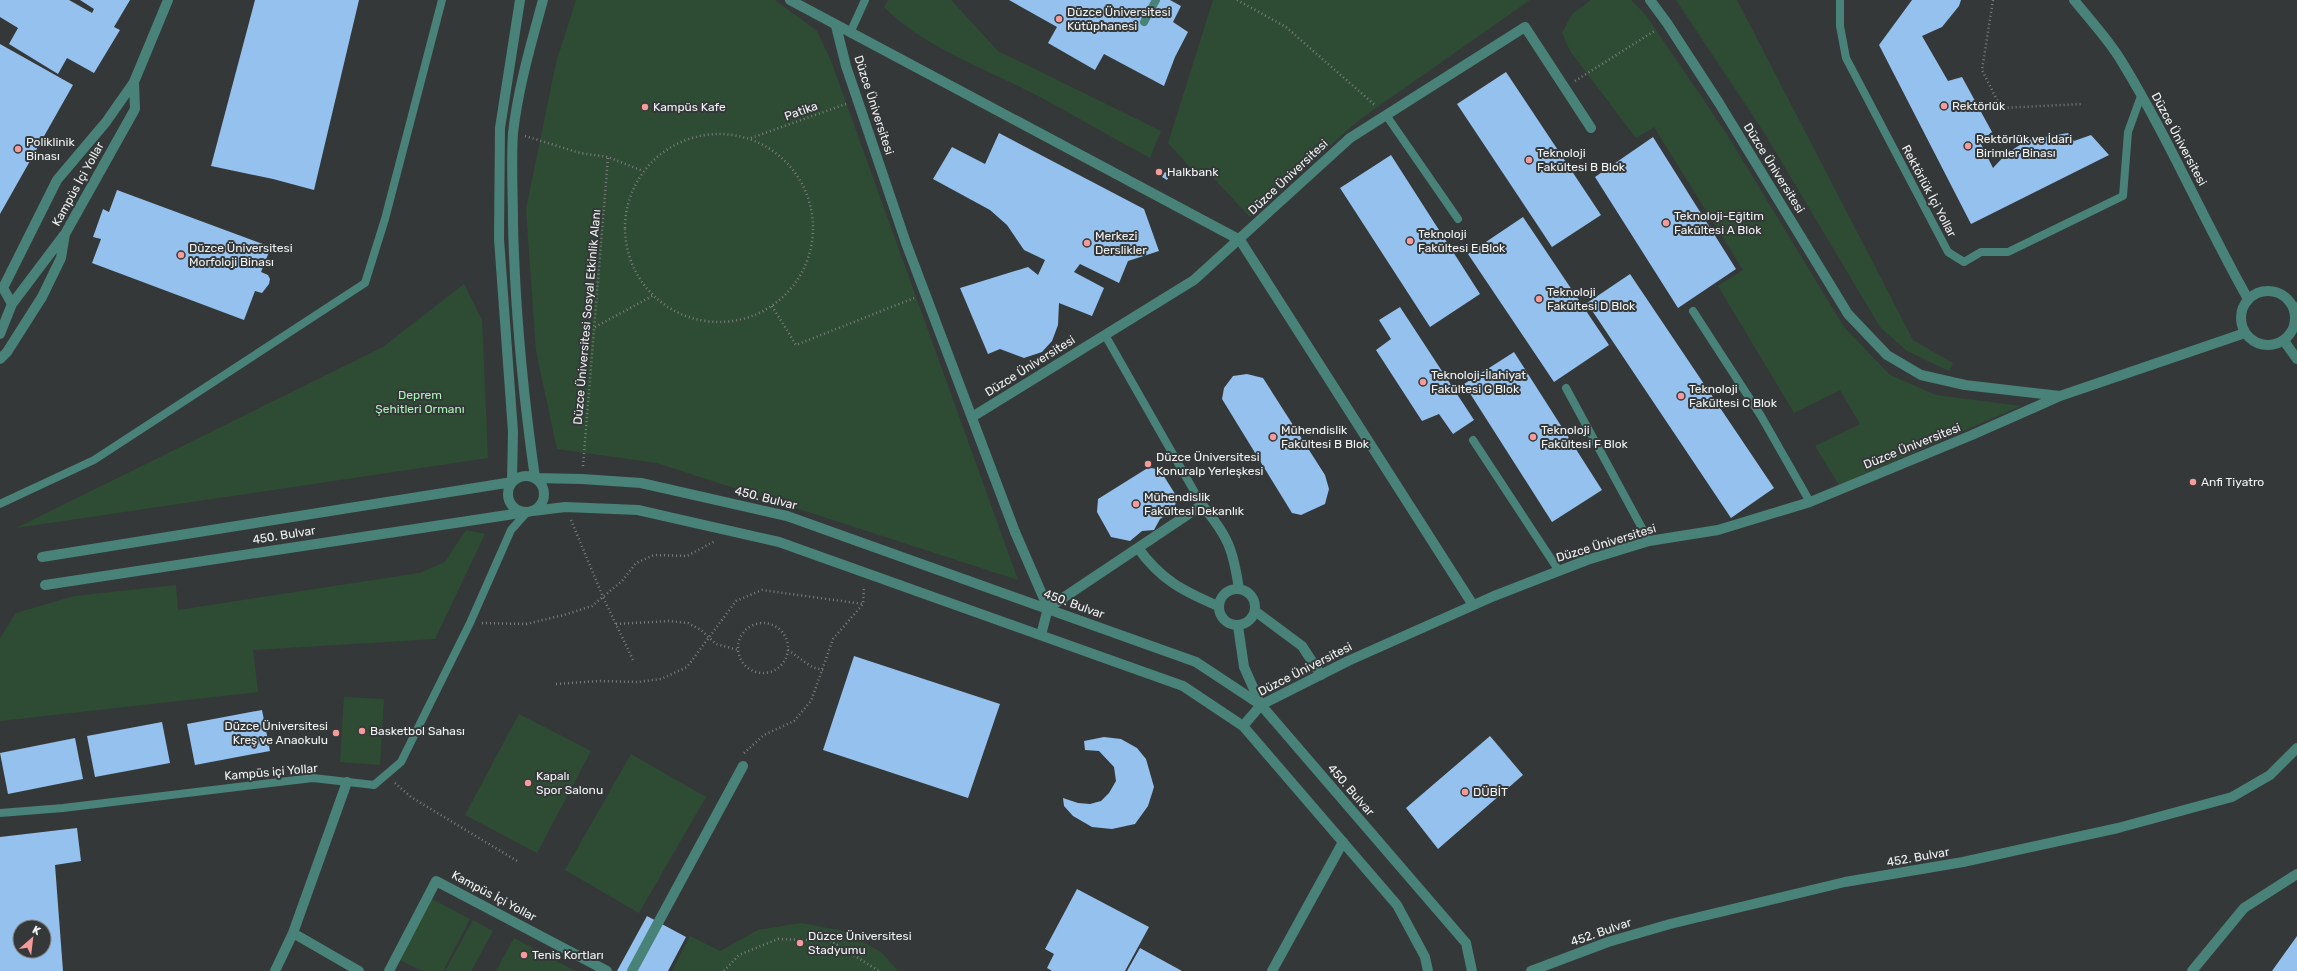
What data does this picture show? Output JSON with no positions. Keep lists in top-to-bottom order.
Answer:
{
  "streets": {
    "street": [
      "Düzce Üniversitesi",
      "Kampüs İçi Yollar",
      "450. Bulvar",
      "452. Bulvar"
    ],
    "lane": ["Rektörlük İçi Yollar", "Kampüs içi Yollar"],
    "path": ["Patika", "Düzce Üniversitesi Sosyal Etkinlik Alanı"]
  },
  "crossings": [
    ["Düzce Üniversitesi", "Patika"],
    ["Düzce Üniversitesi", "Rektörlük İçi Yollar"],
    ["Düzce Üniversitesi", "450. Bulvar"],
    ["Düzce Üniversitesi Sosyal Etkinlik Alanı", "450. Bulvar"],
    ["450. Bulvar", "Kampüs içi Yollar"]
  ],
  "parks": ["Deprem Şehitleri Ormanı"],
  "places": [
    "Düzce Üniversitesi Kütüphanesi",
    "Rektörlük",
    "Kampüs Kafe",
    "Rektörlük ve İdari Birimler Binası",
    "Poliklinik Binası",
    "Teknoloji Fakültesi B Blok",
    "Halkbank",
    "Teknoloji-Eğitim Fakültesi A Blok",
    "Teknoloji Fakültesi E Blok",
    "Merkezi Derslikler",
    "Düzce Üniversitesi Morfoloji Binası",
    "Teknoloji Fakültesi D Blok",
    "Teknoloji-İlahiyat Fakültesi G Blok",
    "Teknoloji Fakültesi C Blok",
    "Mühendislik Fakültesi B Blok",
    "Teknoloji Fakültesi F Blok",
    "Düzce Üniversitesi Konuralp Yerleşkesi",
    "Anfi Tiyatro",
    "Mühendislik Fakültesi Dekanlık",
    "Basketbol Sahası",
    "Düzce Üniversitesi Kreş ve Anaokulu",
    "Kapalı Spor Salonu",
    "DÜBİT",
    "Düzce Üniversitesi Stadyumu",
    "Tenis Kortları"
  ],
  "north": "top right"
}
